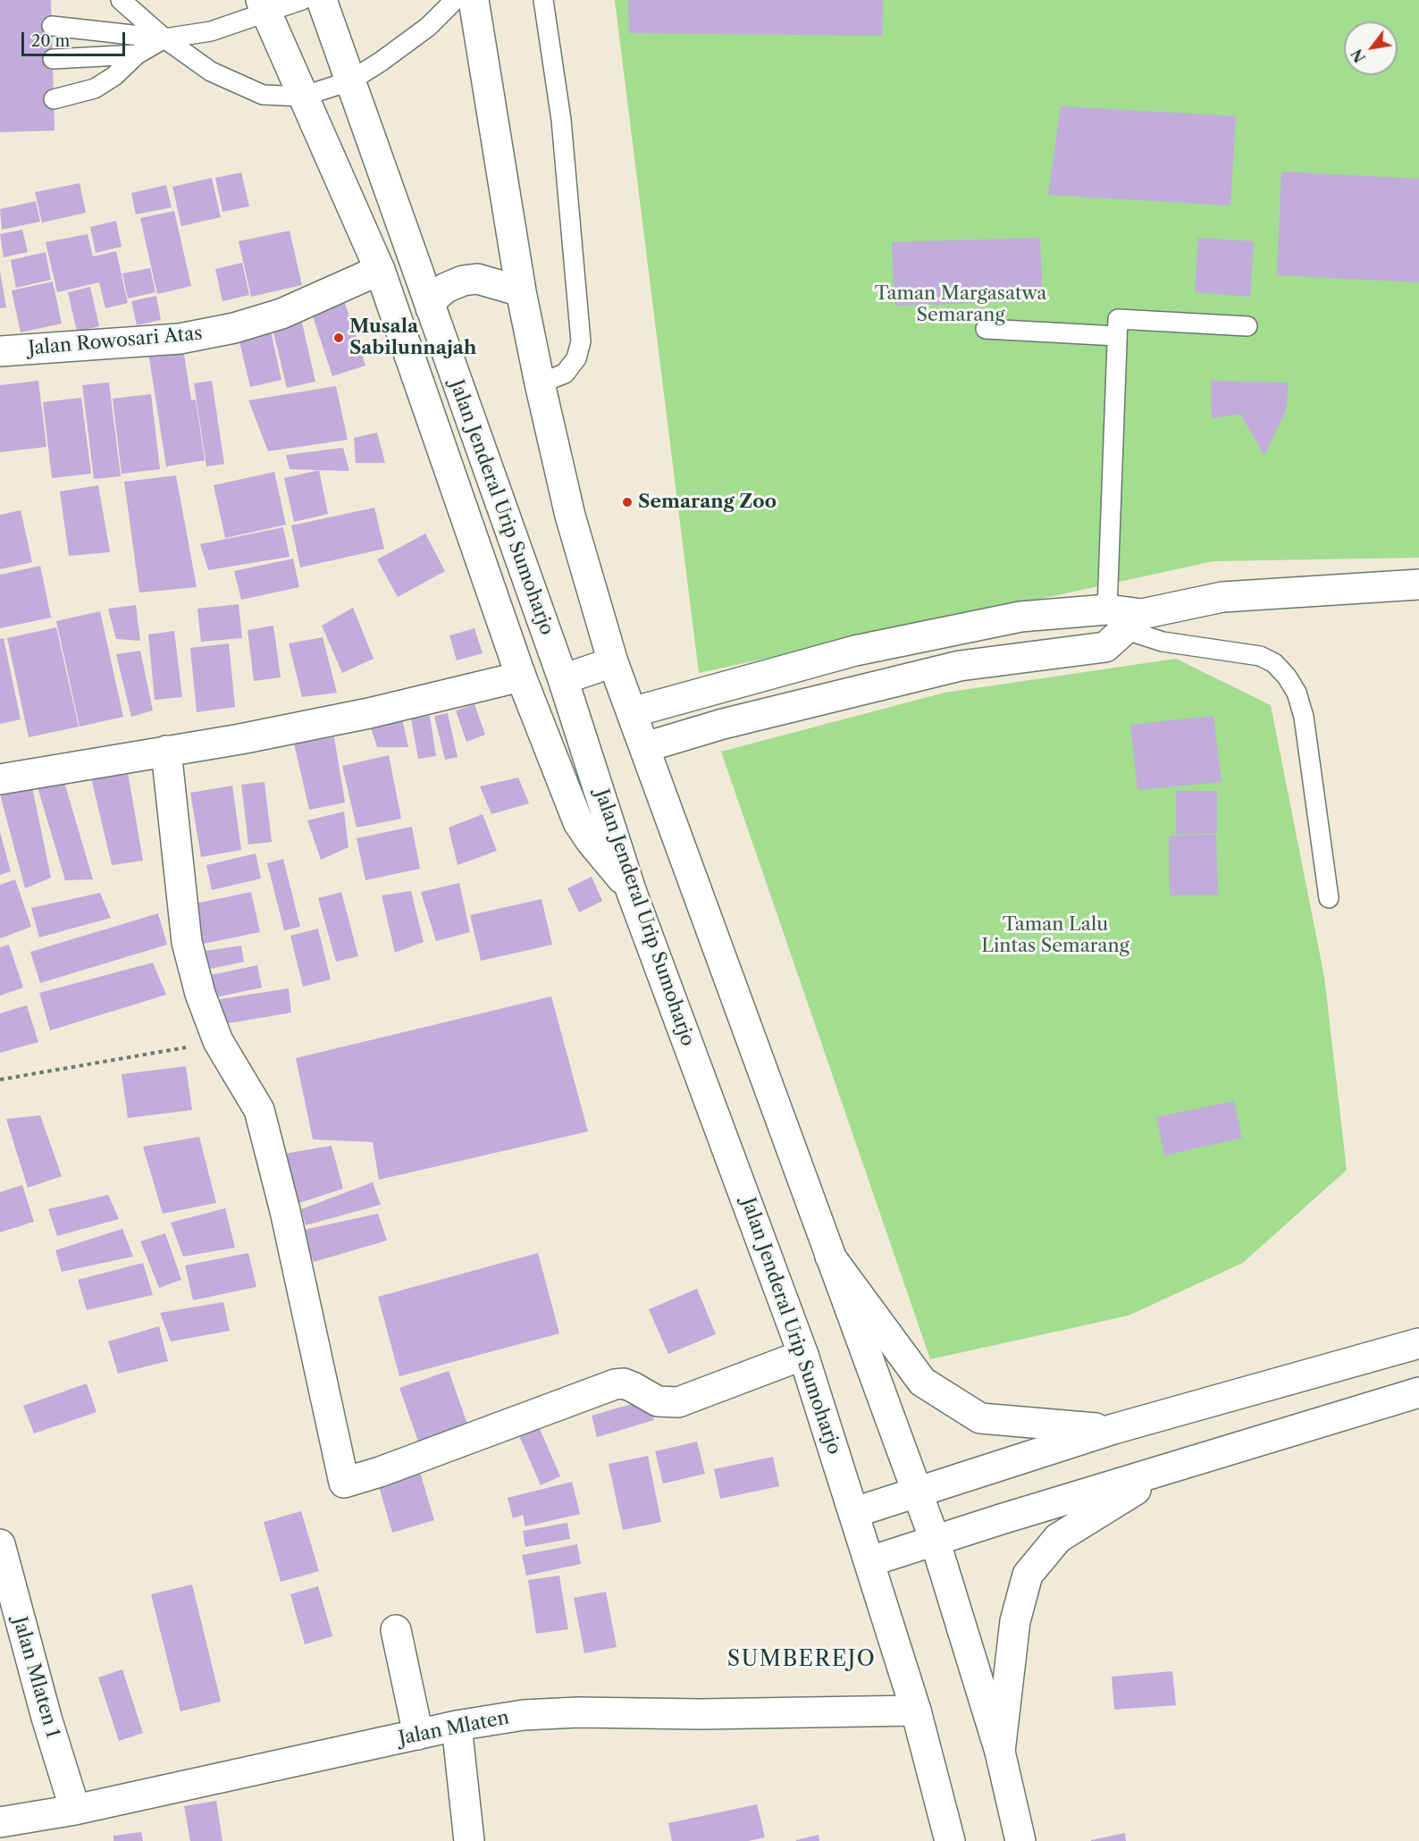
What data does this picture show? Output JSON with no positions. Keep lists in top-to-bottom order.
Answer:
{
  "streets": {
    "main road": [
      "Jalan Rowosari Atas",
      "Jalan Jenderal Urip Sumoharjo",
      "Jalan Mlaten 1",
      "Jalan Mlaten"
    ]
  },
  "crossings": [
    ["Jalan Jenderal Urip Sumoharjo", "Jalan Mlaten"],
    ["Jalan Mlaten 1", "Jalan Mlaten"]
  ],
  "districts": ["SUMBEREJO"],
  "parks": ["Taman Margasatwa Semarang", "Taman Lalu Lintas Semarang"],
  "places": ["Musala Sabilunnajah", "Semarang Zoo"],
  "scale_bar": "20 m",
  "north": "bottom left"
}
